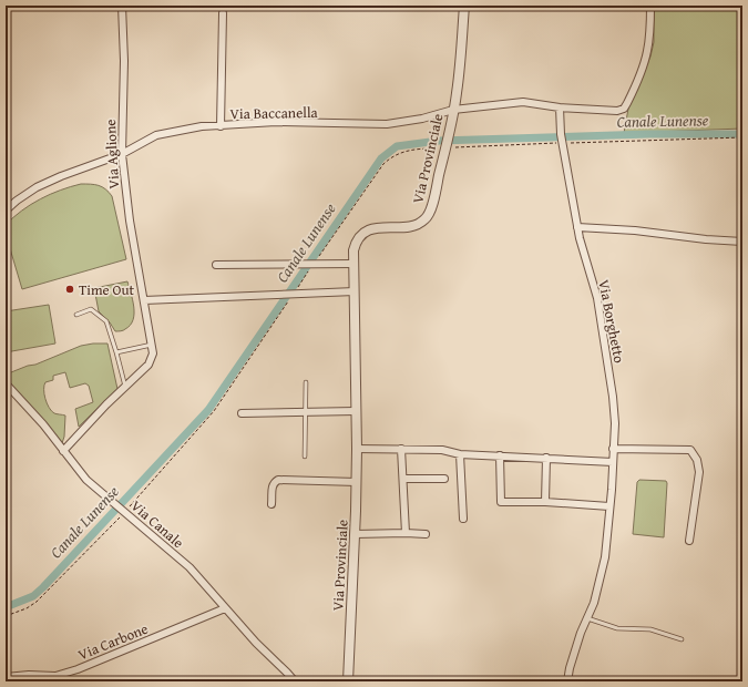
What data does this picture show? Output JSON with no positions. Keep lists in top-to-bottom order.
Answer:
{
  "streets": {
    "street": [
      "Via Baccanella",
      "Via Aglione",
      "Via Provinciale",
      "Via Borghetto",
      "Via Canale",
      "Via Carbone"
    ]
  },
  "crossings": [
    ["Via Baccanella", "Via Aglione"],
    ["Via Baccanella", "Via Provinciale"],
    ["Via Baccanella", "Via Borghetto"],
    ["Via Aglione", "Via Canale"],
    ["Via Canale", "Via Carbone"]
  ],
  "water": ["Canale Lunense"],
  "places": ["Time Out"]
}
